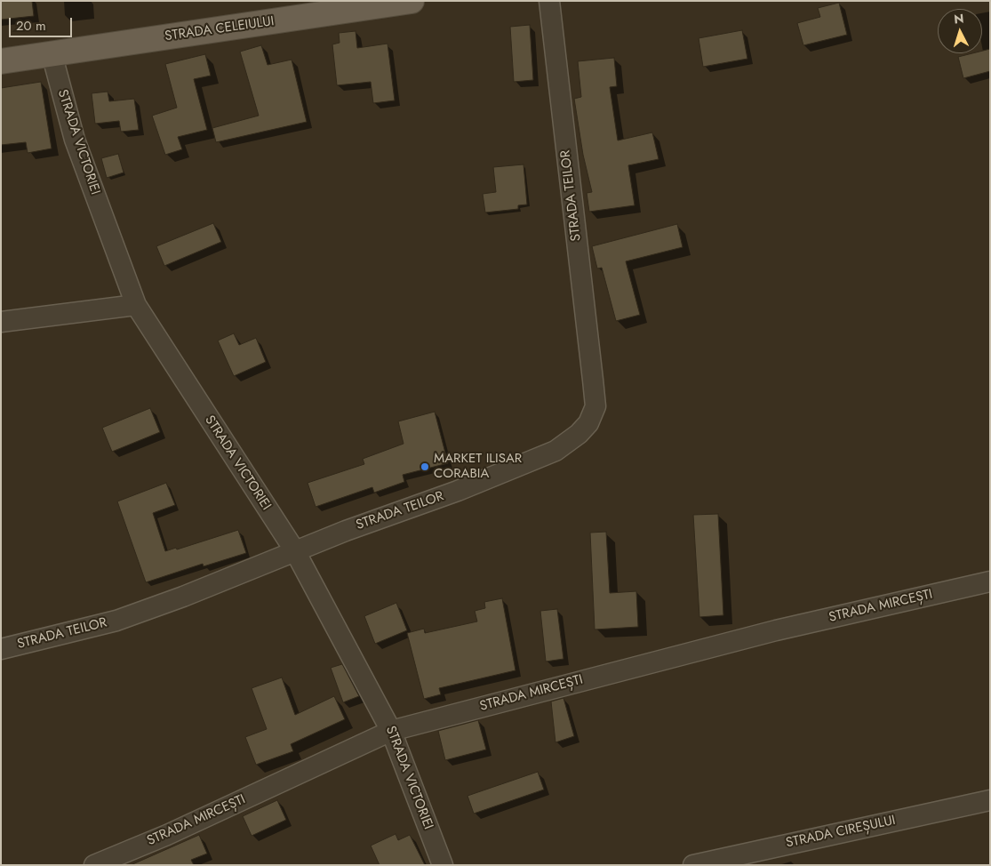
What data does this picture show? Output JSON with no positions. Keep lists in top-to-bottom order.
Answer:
{
  "streets": {
    "main road": ["STRADA CELEIULUI"],
    "street": [
      "STRADA VICTORIEI",
      "STRADA TEILOR",
      "STRADA MIRCEȘTI",
      "STRADA CIREȘULUI"
    ]
  },
  "crossings": [
    ["STRADA CELEIULUI", "STRADA VICTORIEI"],
    ["STRADA VICTORIEI", "STRADA TEILOR"],
    ["STRADA VICTORIEI", "STRADA MIRCEȘTI"]
  ],
  "places": ["MARKET ILISAR CORABIA"],
  "scale_bar": "20 m",
  "north": "top"
}
